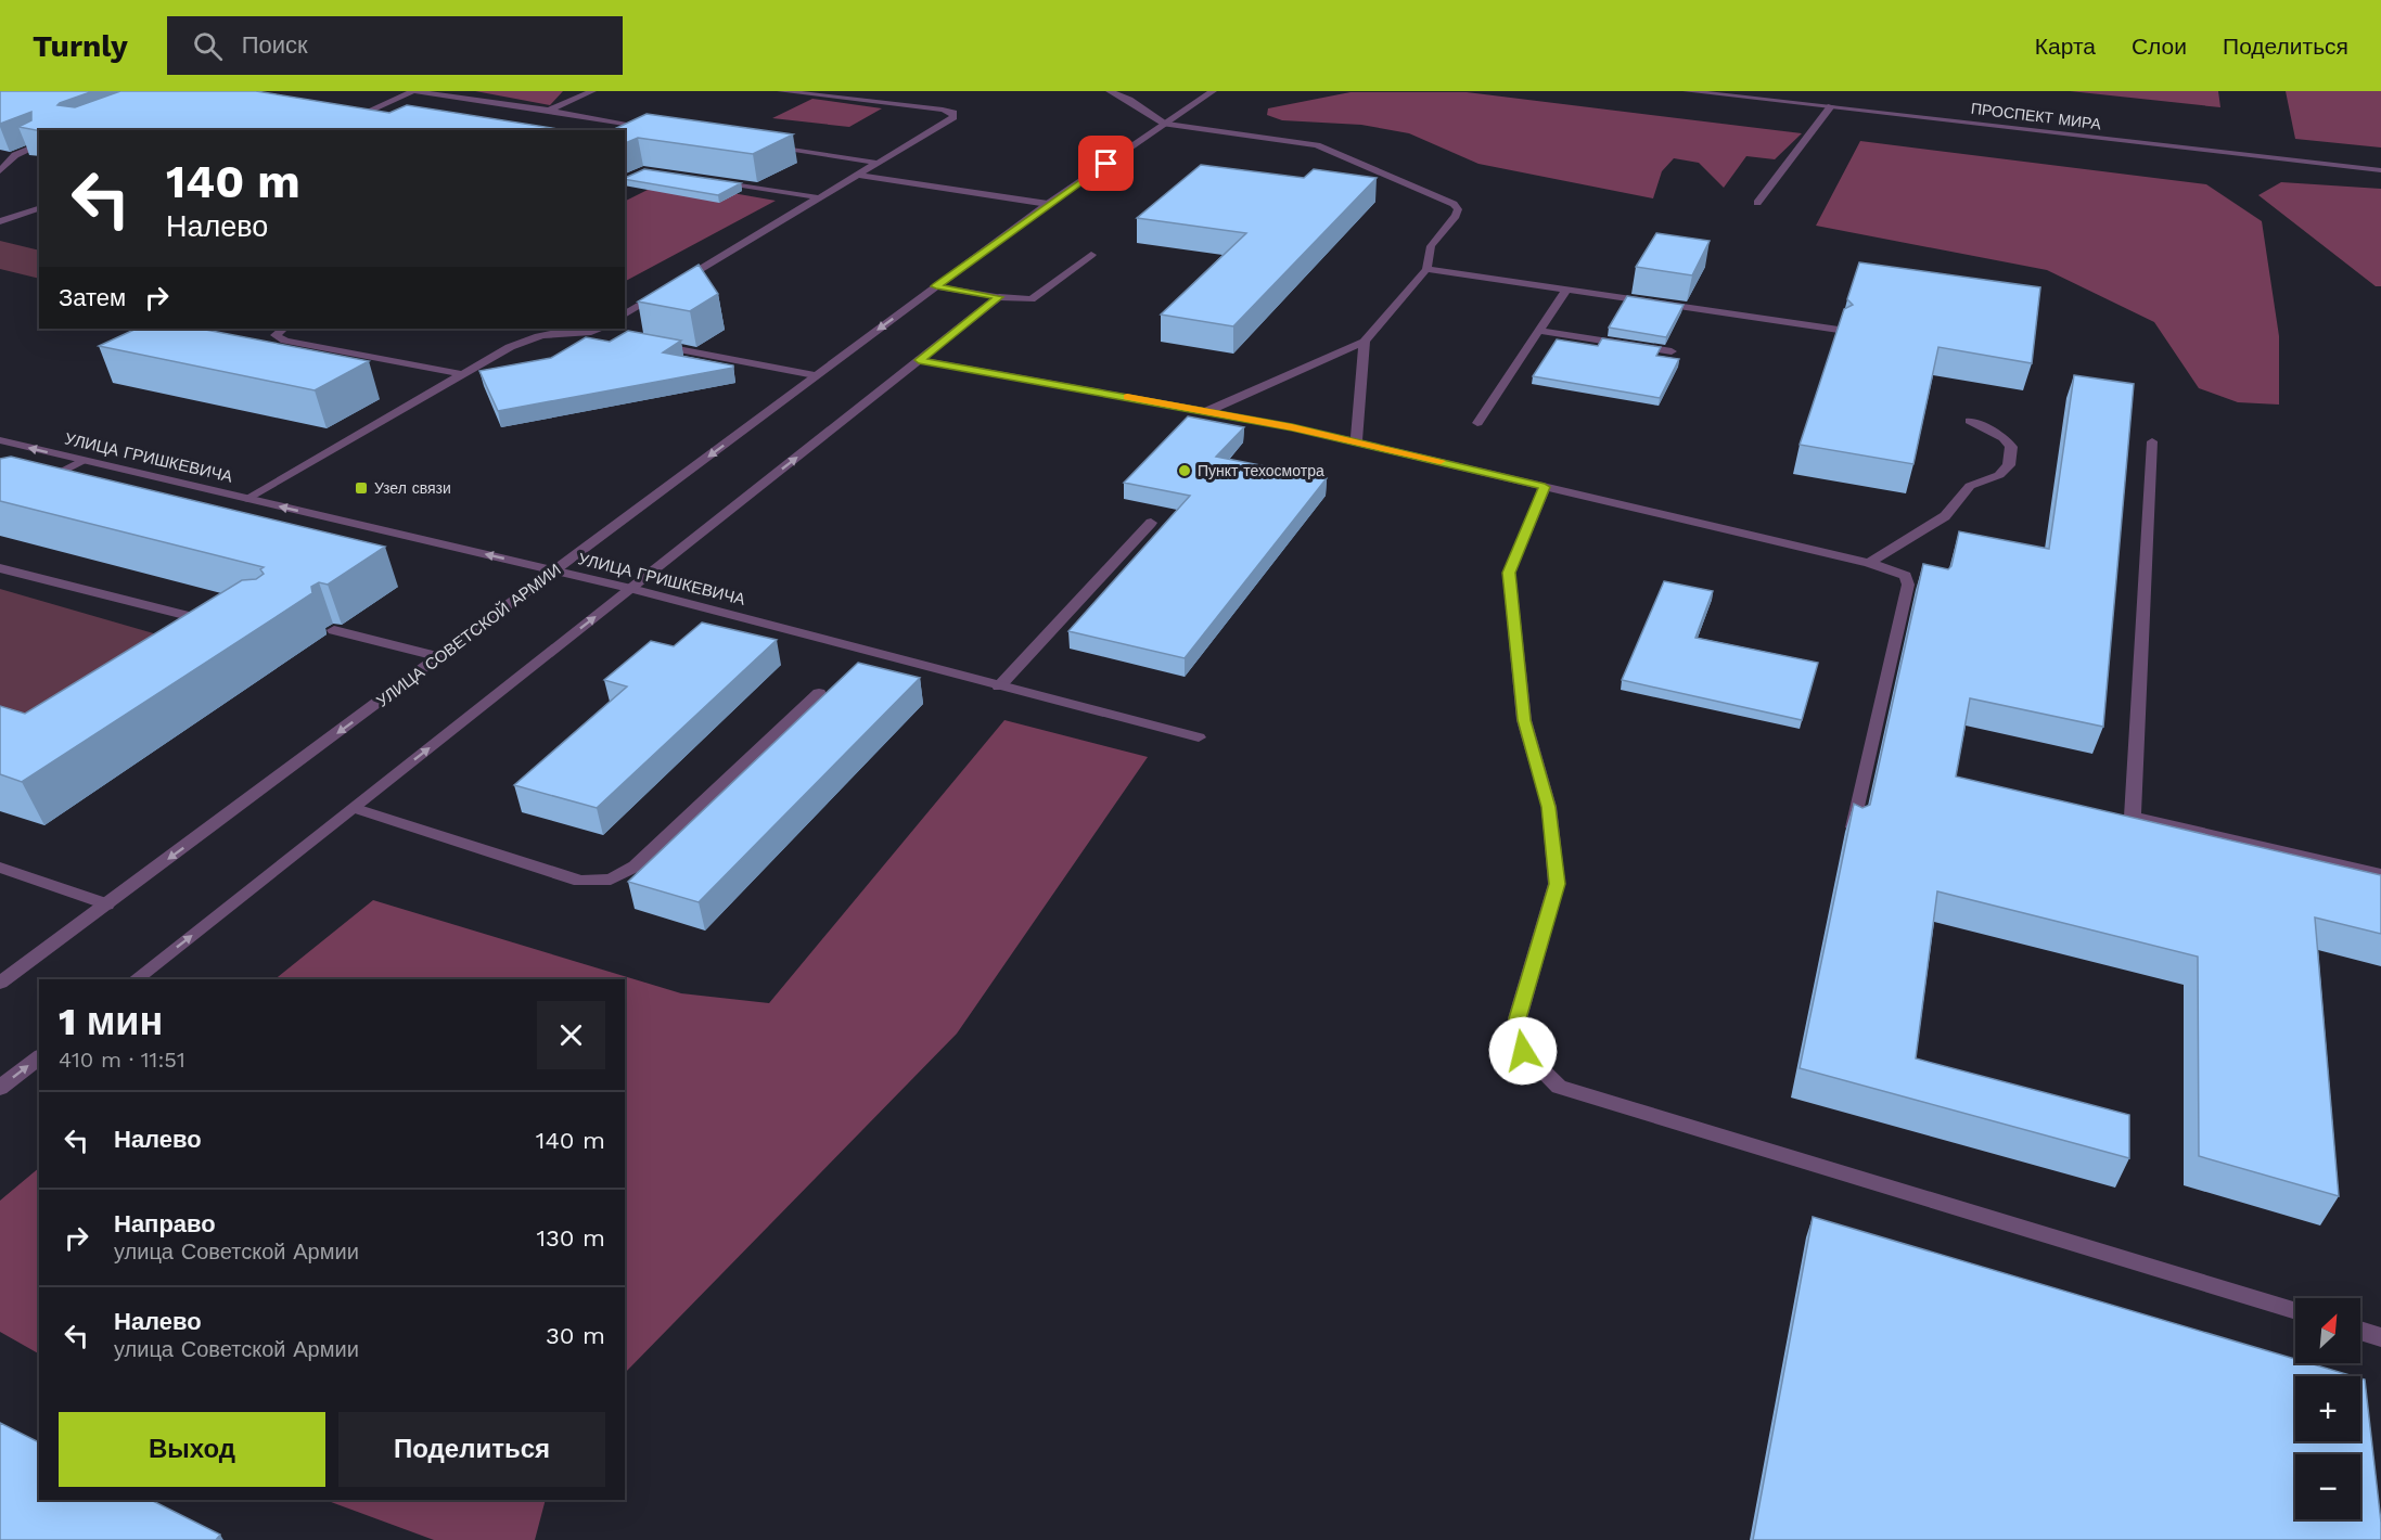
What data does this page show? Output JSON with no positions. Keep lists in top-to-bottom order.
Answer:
{
  "streets": {
    "street": ["ПРОСПЕКТ МИРА", "УЛИЦА ГРИШКЕВИЧА", "УЛИЦА СОВЕТСКОЙ АРМИИ"]
  },
  "crossings": [
    ["УЛИЦА ГРИШКЕВИЧА", "УЛИЦА СОВЕТСКОЙ АРМИИ"]
  ],
  "places": {
    "other": ["Пункт техосмотра"],
    "transit": ["Узел связи"]
  },
  "north": "top right",
  "page": {
    "header": "Turnly",
    "search": "Поиск",
    "nav": ["Карта", "Слои", "Поделиться"],
    "turn": ["140 m", "Налево"],
    "then": "Затем",
    "heading": ["1 мин", "410 m · 11:51"],
    "list": [
      {
        "name": "Налево",
        "value": "140 m"
      },
      {
        "name": "Направо",
        "note": "улица Советской Армии",
        "value": "130 m"
      },
      {
        "name": "Налево",
        "note": "улица Советской Армии",
        "value": "30 m"
      }
    ],
    "map_buttons": ["+", "−"],
    "buttons": ["Выход", "Поделиться"]
  }
}
